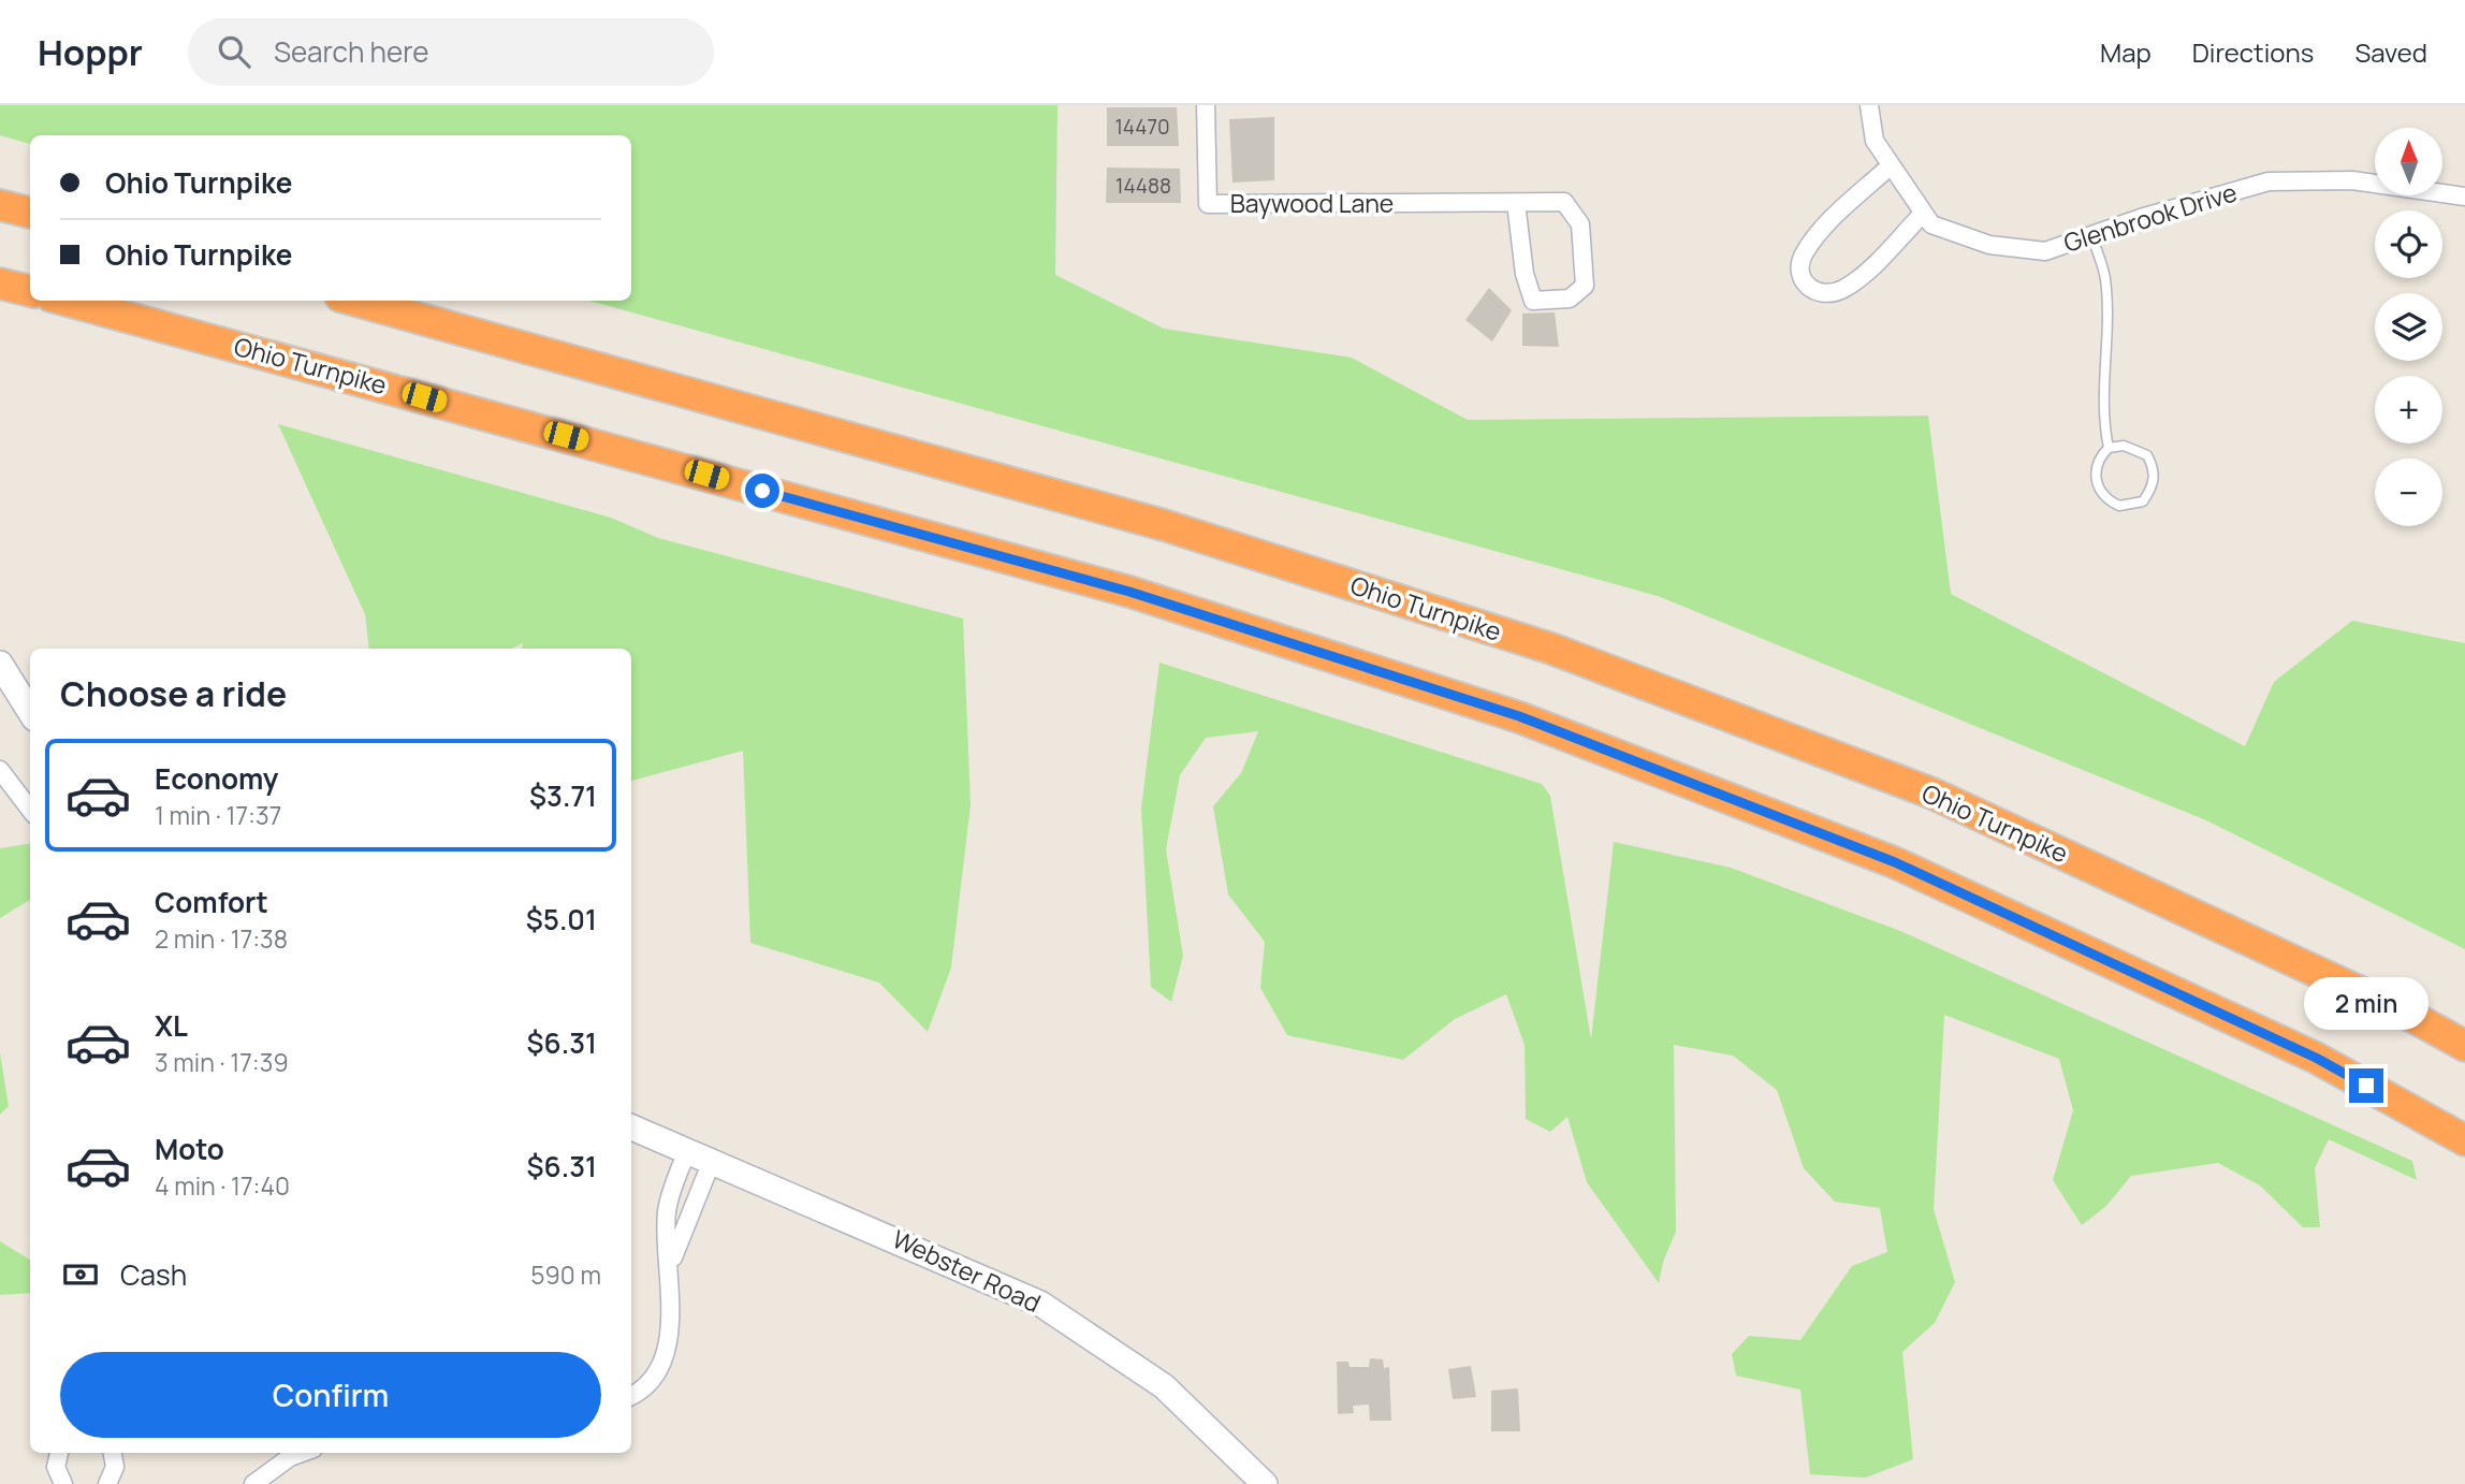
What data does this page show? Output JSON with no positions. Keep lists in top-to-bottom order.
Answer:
{
  "streets": {
    "highway": ["Ohio Turnpike"],
    "street": ["Baywood Lane", "Glenbrook Drive", "Webster Road"]
  },
  "house_numbers": ["14470", "14488"],
  "north": "top",
  "page": {
    "header": "Hoppr",
    "search": "Search here",
    "nav": ["Map", "Directions", "Saved"],
    "map_buttons": ["+", "−"],
    "banner": ["Ohio Turnpike", "Ohio Turnpike"],
    "heading": "Choose a ride",
    "list": [
      {
        "name": "Economy",
        "note": "1 min · 17:37",
        "value": "$3.71"
      },
      {
        "name": "Comfort",
        "note": "2 min · 17:38",
        "value": "$5.01"
      },
      {
        "name": "XL",
        "note": "3 min · 17:39",
        "value": "$6.31"
      },
      {
        "name": "Moto",
        "note": "4 min · 17:40",
        "value": "$6.31"
      }
    ],
    "bubble": "2 min",
    "pay": ["Cash", "590 m"],
    "buttons": "Confirm"
  }
}
